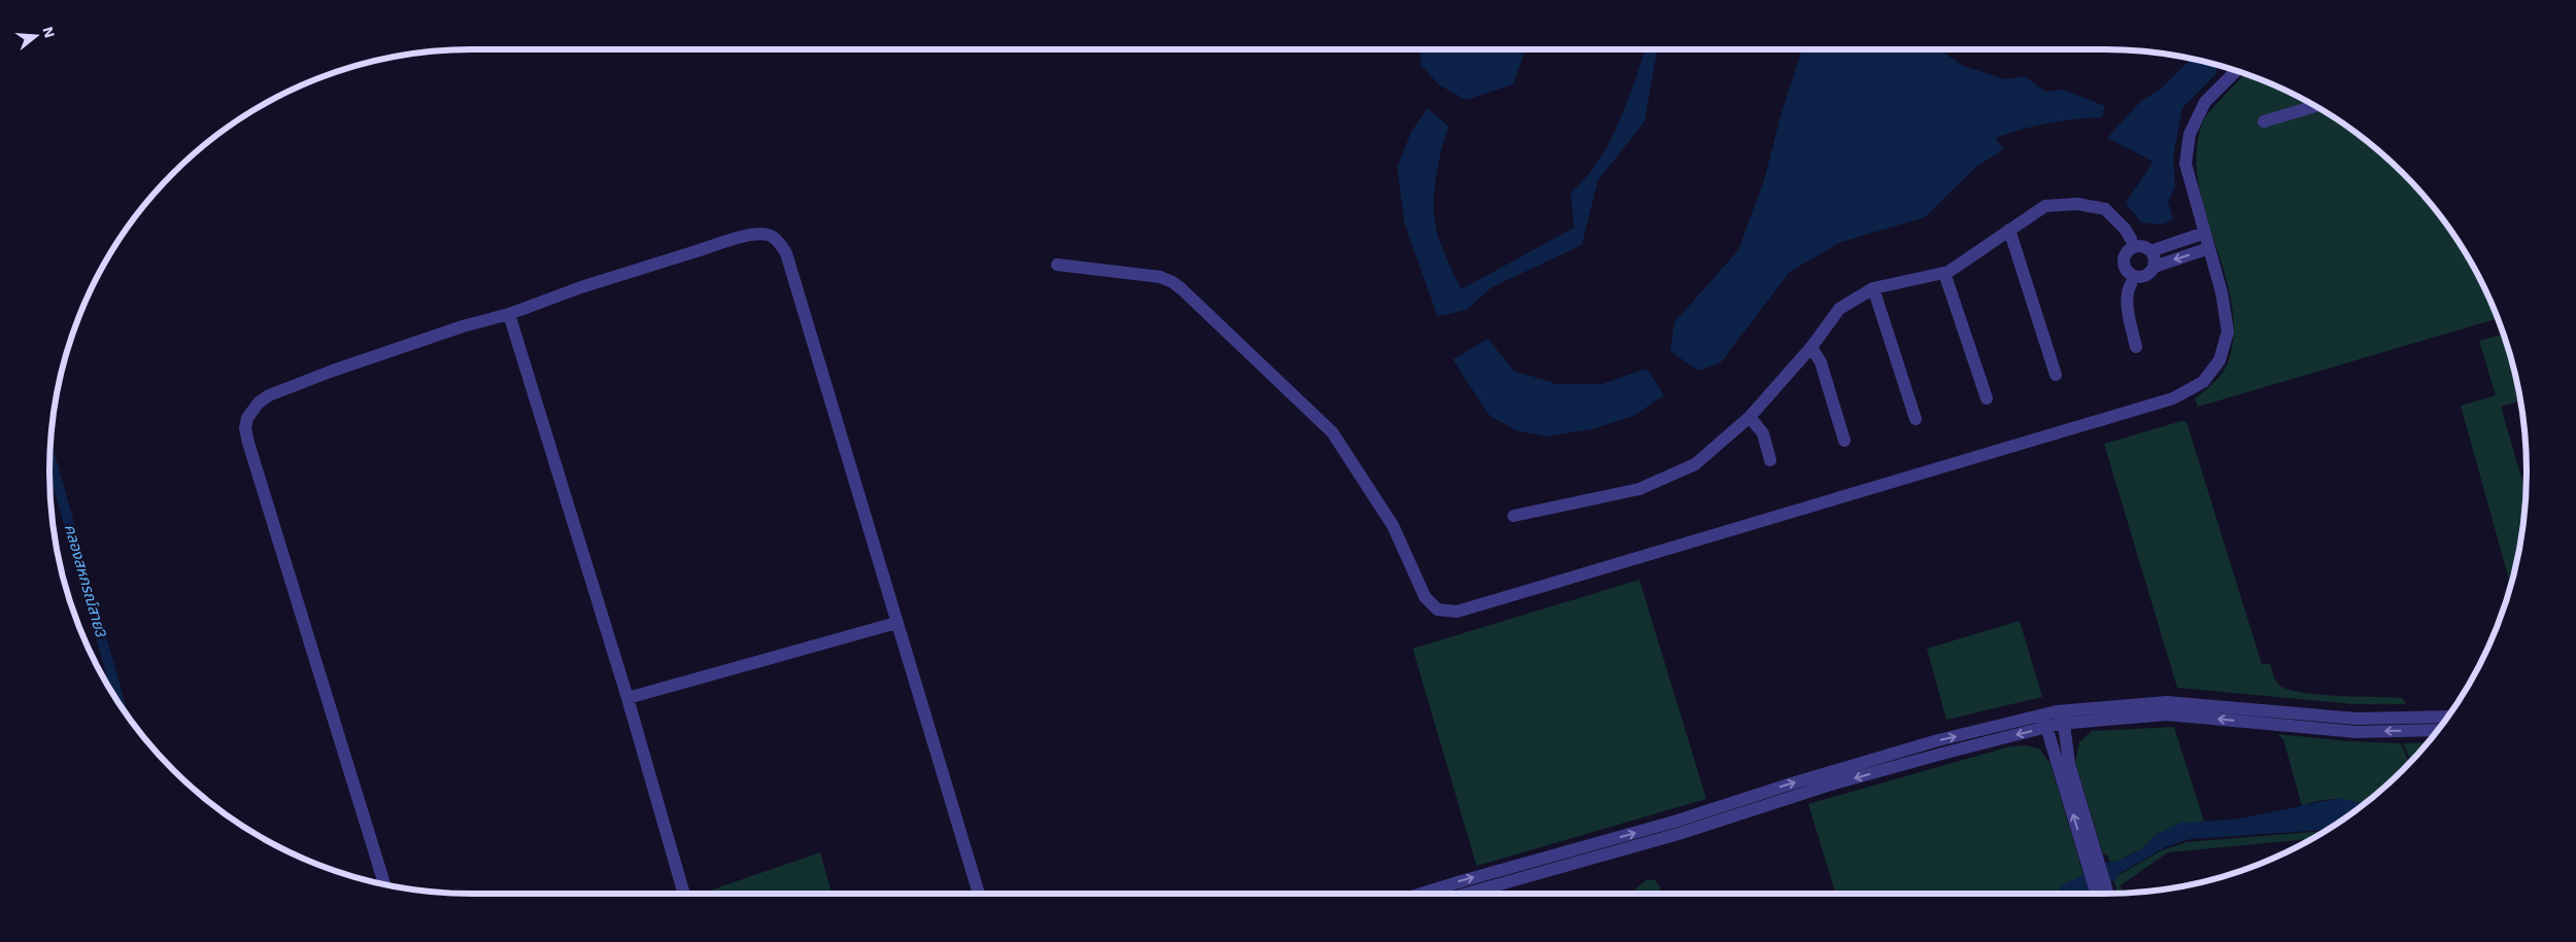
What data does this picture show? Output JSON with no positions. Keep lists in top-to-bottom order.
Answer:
{
  "water": ["คลองสหกรณ์สาย3"],
  "north": "right"
}
